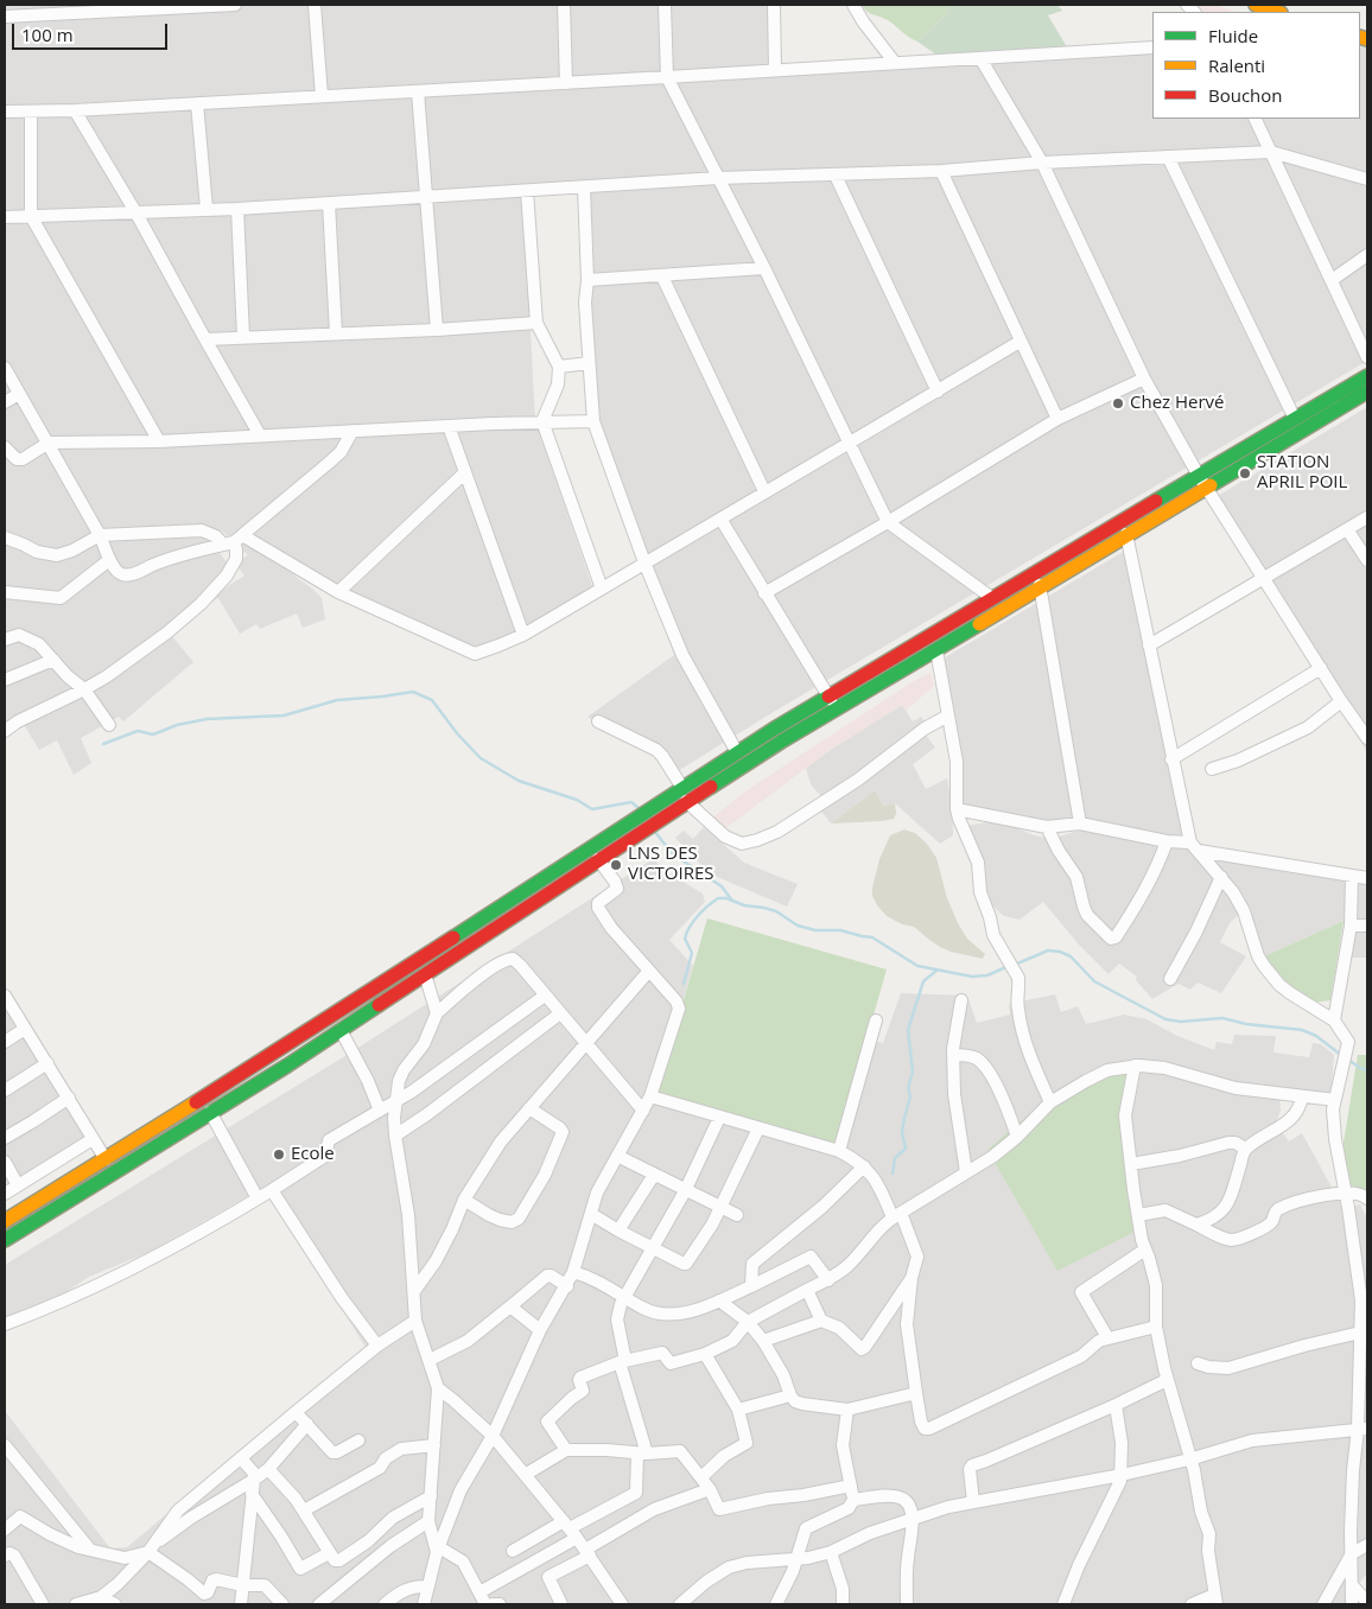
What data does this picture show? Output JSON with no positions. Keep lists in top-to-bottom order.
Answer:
{
  "places": [
    "Chez Hervé",
    "STATION APRIL POIL",
    "LNS DES VICTOIRES",
    "Ecole"
  ],
  "legend": ["Fluide", "Ralenti", "Bouchon"],
  "scale_bar": "100 m"
}
